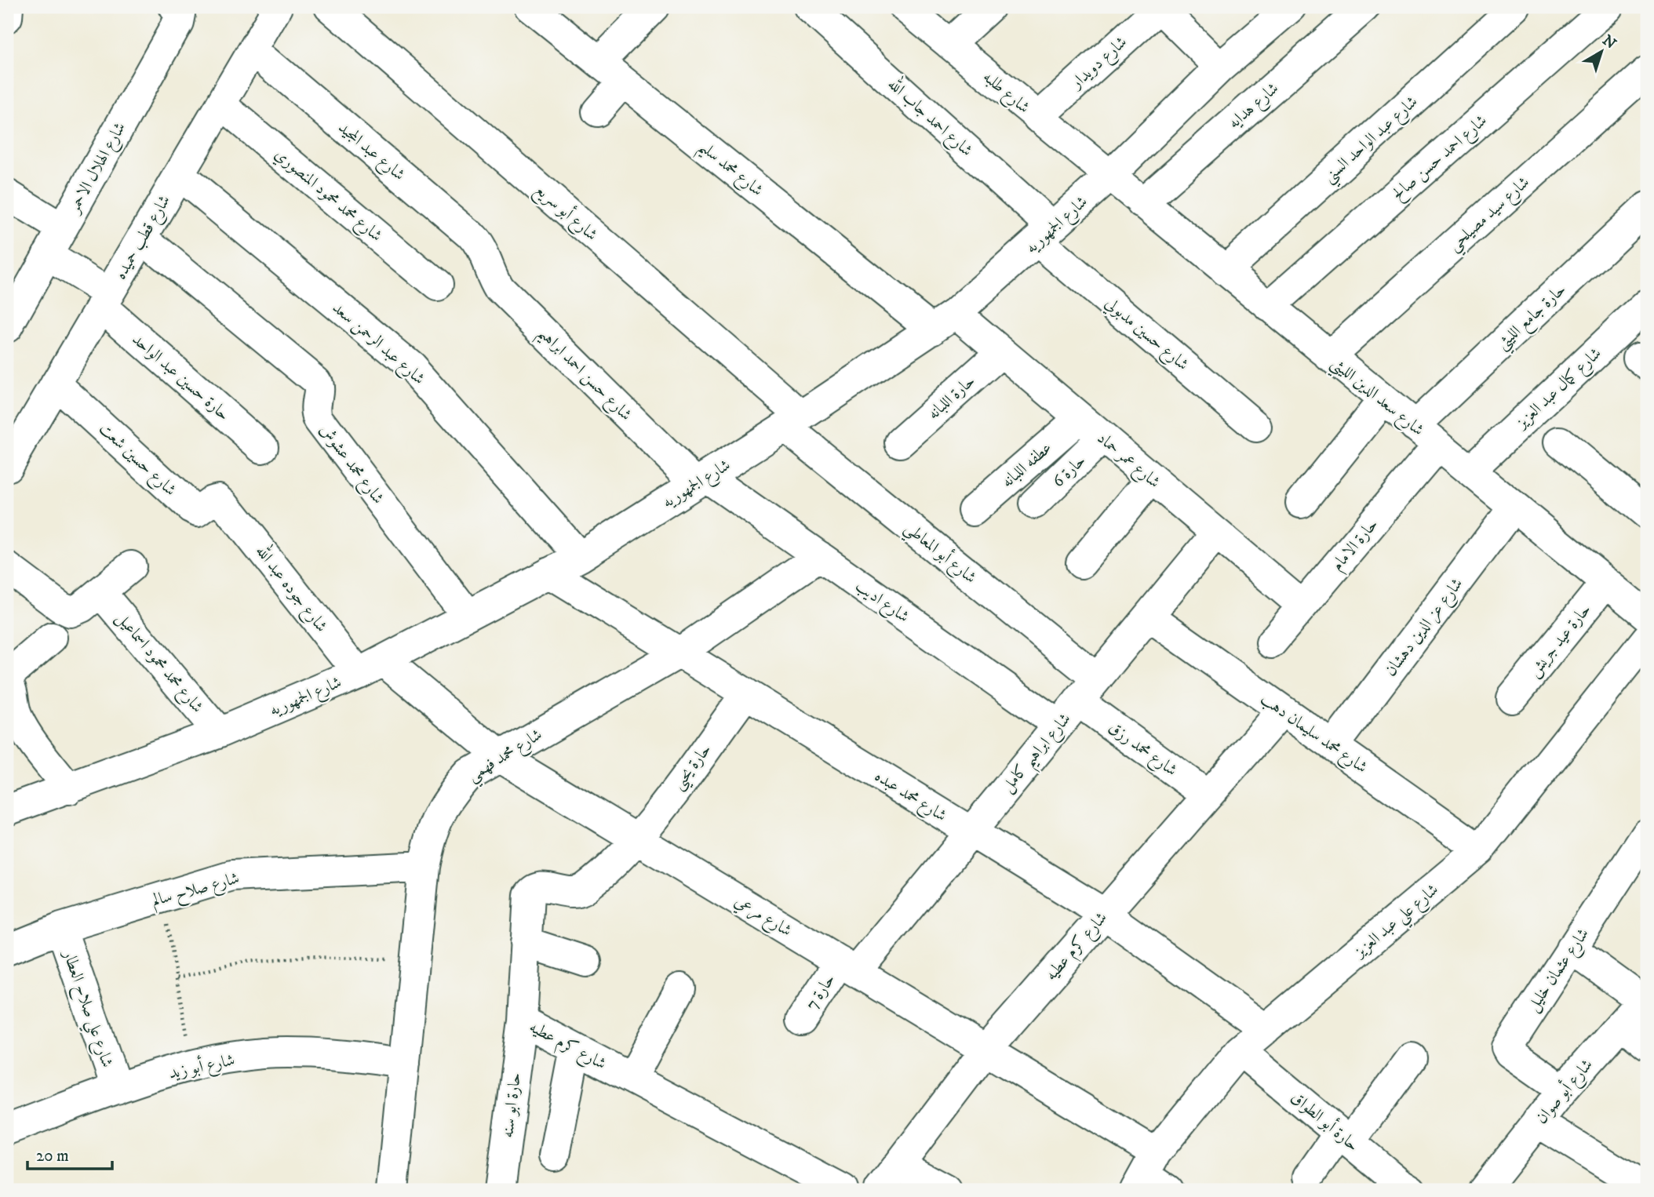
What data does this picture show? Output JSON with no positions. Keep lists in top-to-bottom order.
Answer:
{
  "streets": {
    "street": [
      "شارع دويدار",
      "شارع طلبه",
      "شارع هدايه",
      "شارع احمد جاب الله",
      "شارع عبد الواحد السني",
      "شارع عبد المجيد",
      "شارع احمد حسن صالح",
      "شارع الهلال الاحمر",
      "شارع محمد سليم",
      "شارع محمد محمود المنصوري",
      "شارع أبو سريع",
      "شارع سيد مصيلحي",
      "شارع الجمهوريه",
      "شارع قطب حميده",
      "حارة جامع الليثي",
      "شارع حسين مدبولي",
      "شارع عبد الرحمن سعد",
      "شارع حسن احمد ابراهيم",
      "حارة حسين عبد الواحد",
      "شارع كمال عبد العزيز",
      "شارع سعد الدين الليثي",
      "حارة اللبانه",
      "شارع حسين شعت",
      "شارع عمر حماد",
      "شارع محمد عشوش",
      "عطفه اللبانه",
      "حارة 6",
      "حارة الامام",
      "شارع أبو المعاطي",
      "شارع جوده عبد الله",
      "شارع اديب",
      "شارع عز الدين دهشان",
      "حارة عيد جريش",
      "شارع محمد محمود اسماعيل",
      "شارع محمد سليمان دهب",
      "شارع محمد رزق",
      "شارع ابراهيم كامل",
      "شارع محمد فهمي",
      "حارة يحيى",
      "شارع محمد عبده",
      "شارع صلاح سالم",
      "شارع مرعي",
      "شارع علي عبد العزيز",
      "شارع كرم عطيه",
      "شارع عثمان خليل",
      "حارة 7",
      "شارع علي صلاح العطار",
      "شارع أبو زيد",
      "شارع أبو صوان",
      "حارة ابو سنه",
      "حارة أبو الطواق"
    ]
  },
  "crossings": [
    ["شارع دويدار", "شارع طلبه"],
    ["شارع طلبه", "شارع الجمهوريه"],
    ["شارع طلبه", "شارع سعد الدين الليثي"],
    ["شارع هدايه", "شارع سعد الدين الليثي"],
    ["شارع احمد جاب الله", "شارع الجمهوريه"],
    ["شارع احمد جاب الله", "شارع حسين مدبولي"],
    ["شارع عبد الواحد السني", "شارع سعد الدين الليثي"],
    ["شارع عبد المجيد", "شارع قطب حميده"],
    ["شارع عبد المجيد", "شارع حسن احمد ابراهيم"],
    ["شارع احمد حسن صالح", "شارع سعد الدين الليثي"],
    ["شارع الهلال الاحمر", "حارة حسين عبد الواحد"],
    ["شارع محمد سليم", "شارع الجمهوريه"],
    ["شارع محمد سليم", "شارع عمر حماد"],
    ["شارع محمد محمود المنصوري", "شارع قطب حميده"],
    ["شارع أبو سريع", "شارع الجمهوريه"],
    ["شارع أبو سريع", "شارع أبو المعاطي"],
    ["شارع سيد مصيلحي", "شارع سعد الدين الليثي"],
    ["شارع الجمهوريه", "شارع حسين مدبولي"],
    ["شارع الجمهوريه", "شارع عبد الرحمن سعد"],
    ["شارع الجمهوريه", "شارع حسن احمد ابراهيم"],
    ["شارع الجمهوريه", "شارع سعد الدين الليثي"],
    ["شارع الجمهوريه", "شارع عمر حماد"],
    ["شارع الجمهوريه", "شارع محمد عشوش"],
    ["شارع الجمهوريه", "شارع أبو المعاطي"],
    ["شارع الجمهوريه", "شارع جوده عبد الله"],
    ["شارع الجمهوريه", "شارع اديب"],
    ["شارع الجمهوريه", "شارع محمد محمود اسماعيل"],
    ["شارع الجمهوريه", "شارع محمد عبده"],
    ["شارع الجمهوريه", "شارع مرعي"],
    ["شارع قطب حميده", "شارع عبد الرحمن سعد"],
    ["شارع قطب حميده", "حارة حسين عبد الواحد"],
    ["شارع قطب حميده", "شارع حسين شعت"],
    ["شارع قطب حميده", "شارع محمد عشوش"],
    ["حارة جامع الليثي", "شارع سعد الدين الليثي"],
    ["شارع حسن احمد ابراهيم", "شارع اديب"],
    ["شارع كمال عبد العزيز", "شارع سعد الدين الليثي"],
    ["شارع سعد الدين الليثي", "حارة الامام"],
    ["شارع سعد الدين الليثي", "شارع عز الدين دهشان"],
    ["شارع سعد الدين الليثي", "حارة عيد جريش"],
    ["حارة اللبانه", "شارع عمر حماد"],
    ["شارع حسين شعت", "شارع جوده عبد الله"],
    ["شارع عمر حماد", "عطفه اللبانه"],
    ["شارع عمر حماد", "حارة 6"],
    ["شارع عمر حماد", "حارة الامام"],
    ["شارع عمر حماد", "شارع ابراهيم كامل"],
    ["شارع أبو المعاطي", "شارع ابراهيم كامل"],
    ["شارع جوده عبد الله", "شارع مرعي"],
    ["شارع اديب", "شارع ابراهيم كامل"],
    ["شارع اديب", "شارع محمد فهمي"],
    ["شارع عز الدين دهشان", "شارع محمد سليمان دهب"],
    ["شارع محمد سليمان دهب", "شارع ابراهيم كامل"],
    ["شارع محمد سليمان دهب", "شارع علي عبد العزيز"],
    ["شارع محمد سليمان دهب", "شارع كرم عطيه"],
    ["شارع محمد رزق", "شارع ابراهيم كامل"],
    ["شارع محمد رزق", "شارع كرم عطيه"],
    ["شارع ابراهيم كامل", "شارع محمد عبده"],
    ["شارع ابراهيم كامل", "شارع مرعي"],
    ["شارع ابراهيم كامل", "حارة 7"],
    ["شارع محمد فهمي", "شارع محمد عبده"],
    ["شارع محمد فهمي", "شارع صلاح سالم"],
    ["شارع محمد فهمي", "شارع مرعي"],
    ["شارع محمد فهمي", "شارع أبو زيد"],
    ["حارة يحيى", "شارع محمد عبده"],
    ["حارة يحيى", "شارع مرعي"],
    ["حارة يحيى", "شارع كرم عطيه"],
    ["شارع محمد عبده", "شارع علي عبد العزيز"],
    ["شارع محمد عبده", "شارع كرم عطيه"],
    ["شارع صلاح سالم", "شارع علي صلاح العطار"],
    ["شارع مرعي", "شارع علي عبد العزيز"],
    ["شارع مرعي", "شارع كرم عطيه"],
    ["شارع مرعي", "حارة 7"],
    ["شارع علي عبد العزيز", "حارة أبو الطواق"],
    ["شارع كرم عطيه", "حارة ابو سنه"],
    ["شارع عثمان خليل", "شارع أبو صوان"],
    ["شارع علي صلاح العطار", "شارع أبو زيد"]
  ],
  "scale_bar": "20 m",
  "north": "top right"
}
